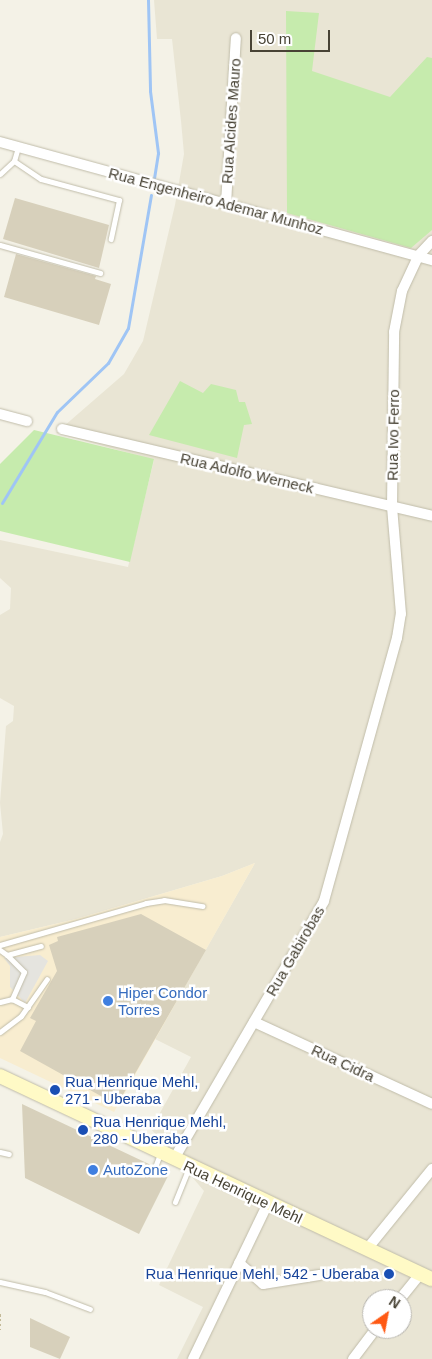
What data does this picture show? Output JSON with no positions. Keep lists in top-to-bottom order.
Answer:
{
  "streets": {
    "main road": ["Rua Henrique Mehl"],
    "street": [
      "Rua Alcides Mauro",
      "Rua Engenheiro Ademar Munhoz",
      "Rua Ivo Ferro",
      "Rua Adolfo Werneck",
      "Rua Gabirobas",
      "Rua Cidra"
    ]
  },
  "crossings": [
    ["Rua Alcides Mauro", "Rua Engenheiro Ademar Munhoz"],
    ["Rua Engenheiro Ademar Munhoz", "Rua Ivo Ferro"],
    ["Rua Ivo Ferro", "Rua Adolfo Werneck"],
    ["Rua Ivo Ferro", "Rua Gabirobas"],
    ["Rua Gabirobas", "Rua Cidra"],
    ["Rua Gabirobas", "Rua Henrique Mehl"]
  ],
  "places": [
    "Hiper Condor Torres",
    "Rua Henrique Mehl, 271 - Uberaba",
    "Rua Henrique Mehl, 280 - Uberaba",
    "AutoZone",
    "Rua Henrique Mehl, 542 - Uberaba"
  ],
  "scale_bar": "50 m",
  "north": "top right"
}
